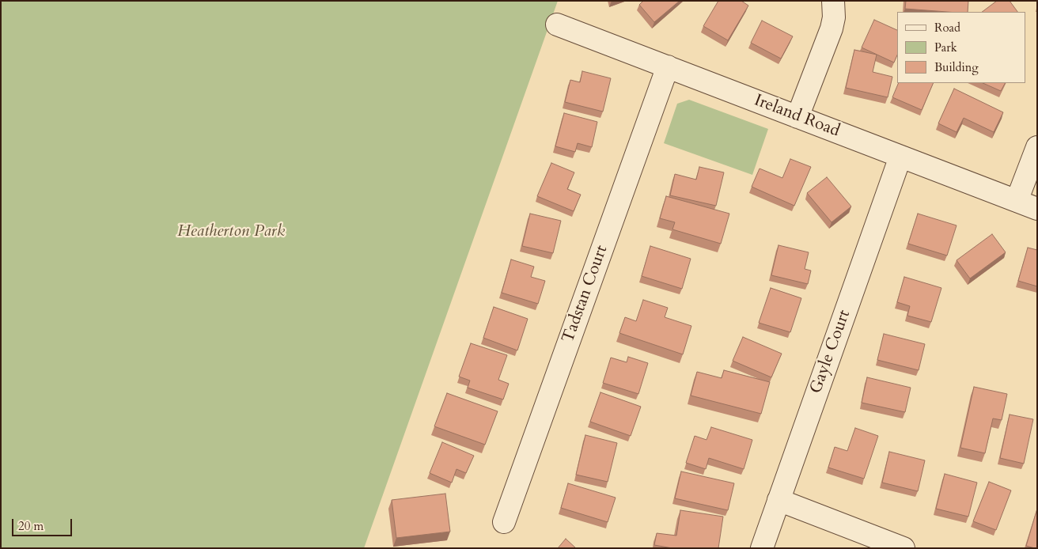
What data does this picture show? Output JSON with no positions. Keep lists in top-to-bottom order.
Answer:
{
  "streets": {
    "street": ["Ireland Road", "Tadstan Court", "Gayle Court"]
  },
  "crossings": [
    ["Ireland Road", "Tadstan Court"],
    ["Ireland Road", "Gayle Court"]
  ],
  "parks": ["Heatherton Park"],
  "legend": ["Road", "Park", "Building"],
  "scale_bar": "20 m"
}
